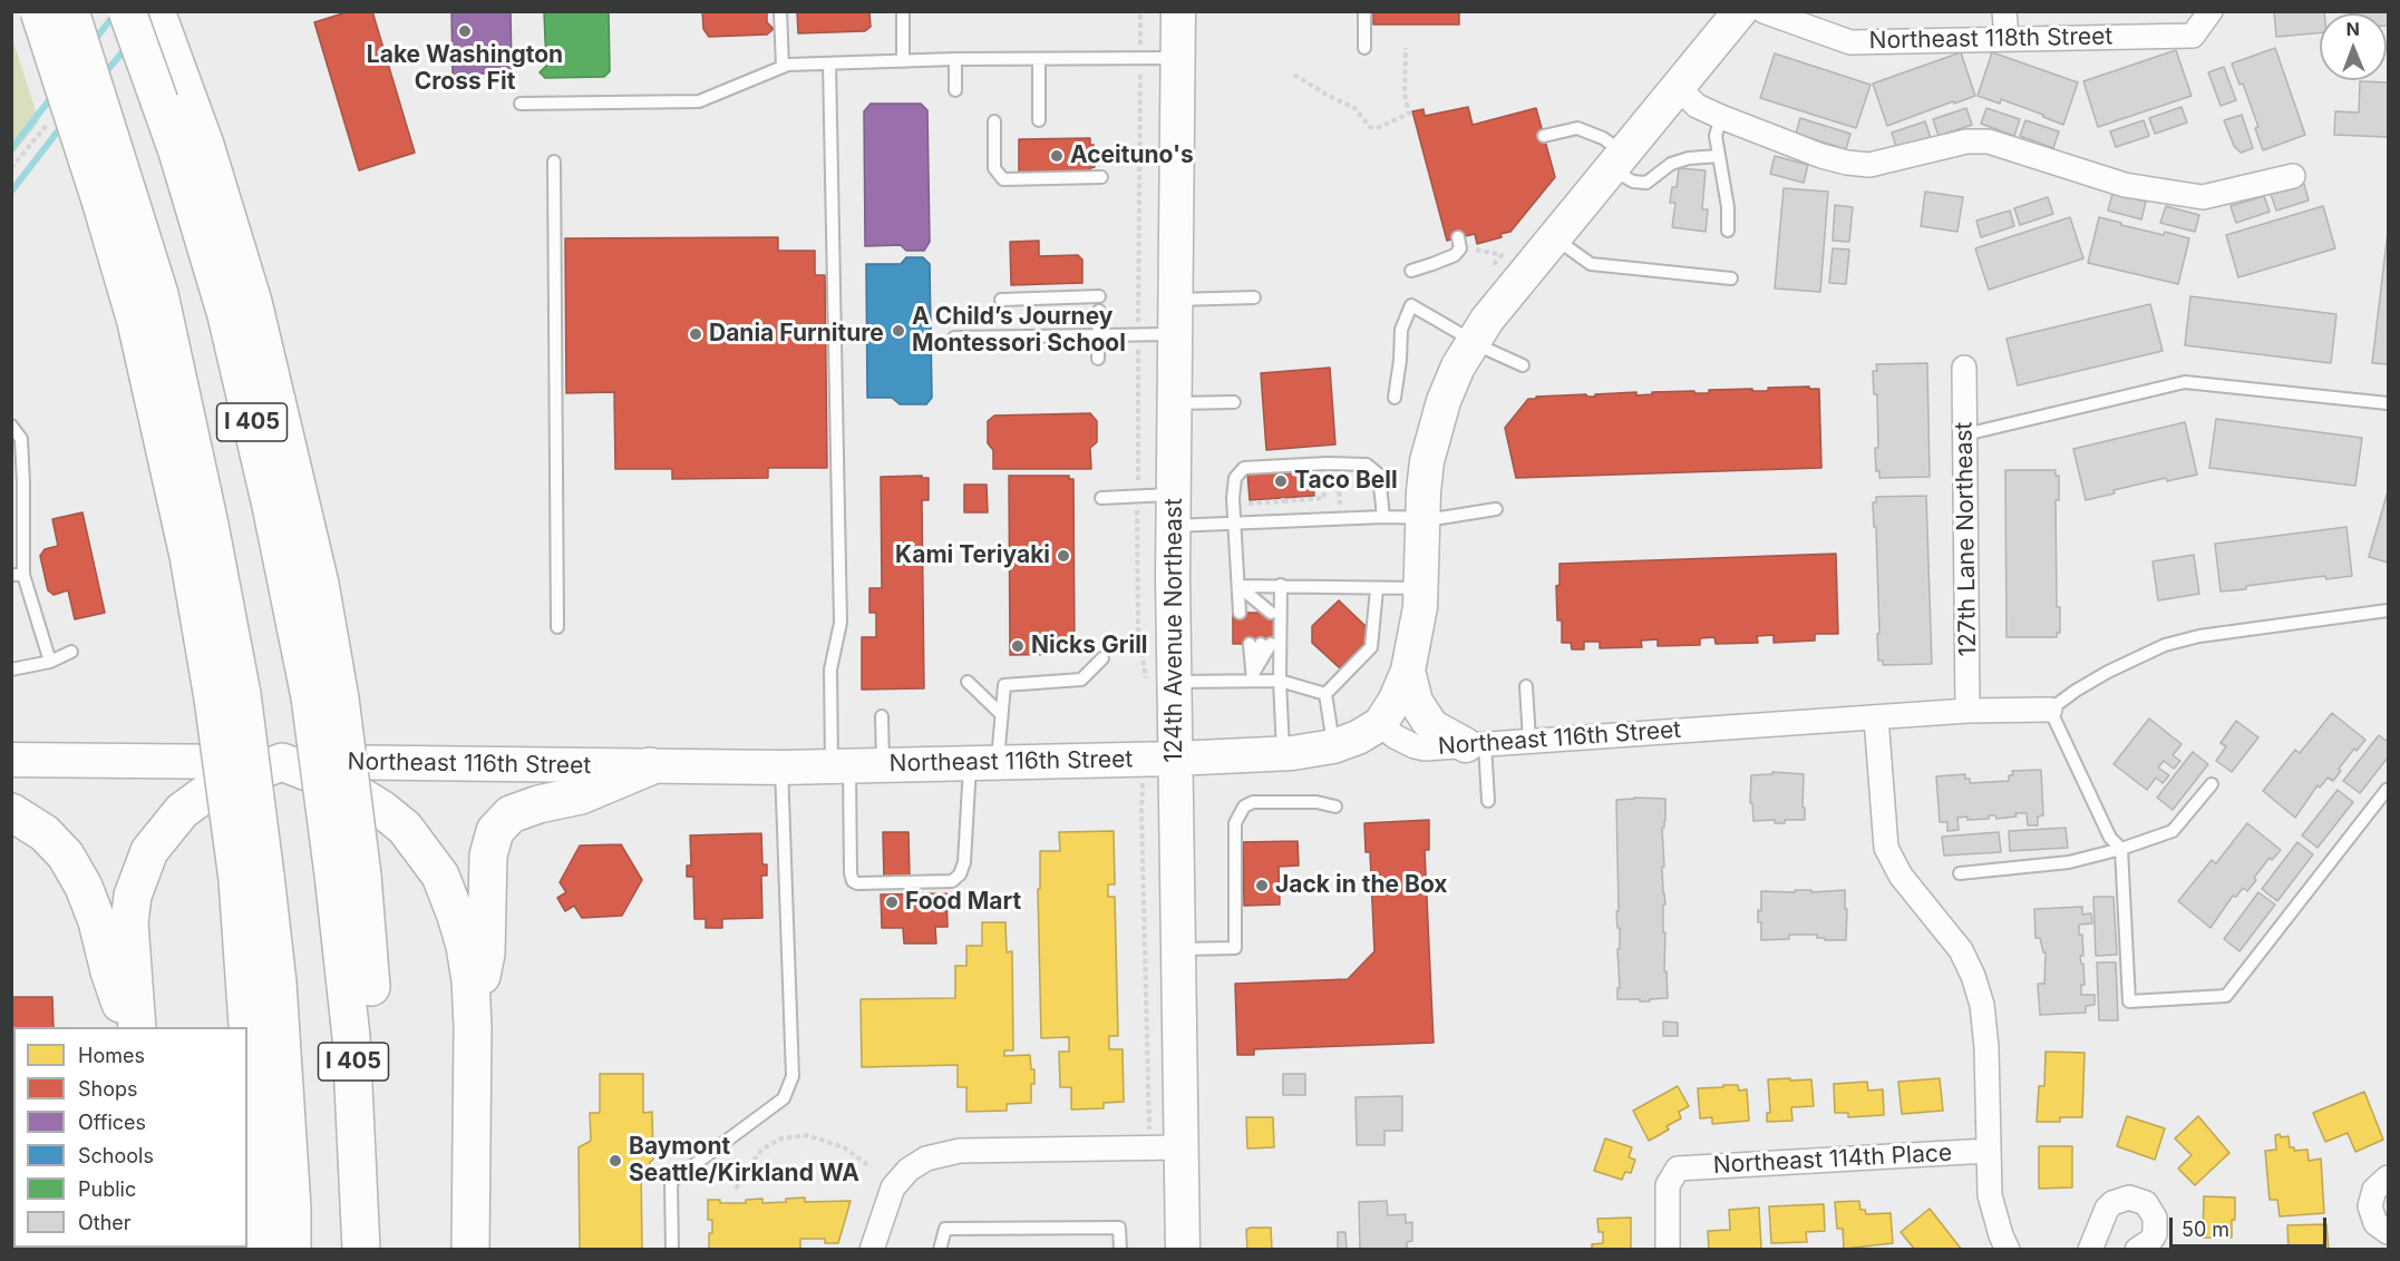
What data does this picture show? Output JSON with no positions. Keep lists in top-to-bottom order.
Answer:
{
  "streets": {
    "highway": ["I 405"],
    "street": [
      "Northeast 118th Street",
      "127th Lane Northeast",
      "124th Avenue Northeast",
      "Northeast 116th Street",
      "Northeast 114th Place"
    ]
  },
  "crossings": [
    ["127th Lane Northeast", "Northeast 116th Street"],
    ["124th Avenue Northeast", "Northeast 116th Street"]
  ],
  "places": [
    "Lake Washington Cross Fit",
    "Aceituno's",
    "A Child’s Journey Montessori School",
    "Dania Furniture",
    "Taco Bell",
    "Kami Teriyaki",
    "Nicks Grill",
    "Jack in the Box",
    "Food Mart",
    "Baymont Seattle/Kirkland WA"
  ],
  "legend": [
    "Homes",
    "Shops",
    "Offices",
    "Schools",
    "Public",
    "Other"
  ],
  "scale_bar": "50 m",
  "north": "top"
}
